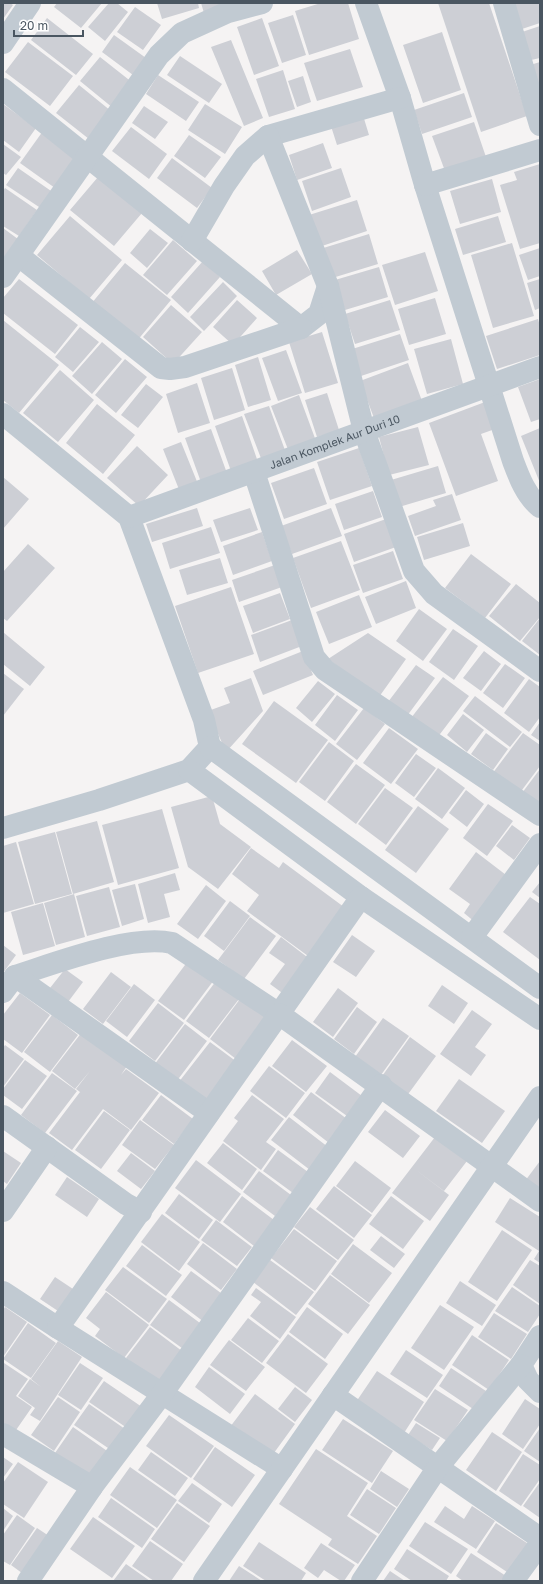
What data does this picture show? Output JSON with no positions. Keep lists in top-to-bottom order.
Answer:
{
  "streets": {
    "street": ["Jalan Komplek Aur Duri 10"]
  },
  "scale_bar": "20 m"
}
